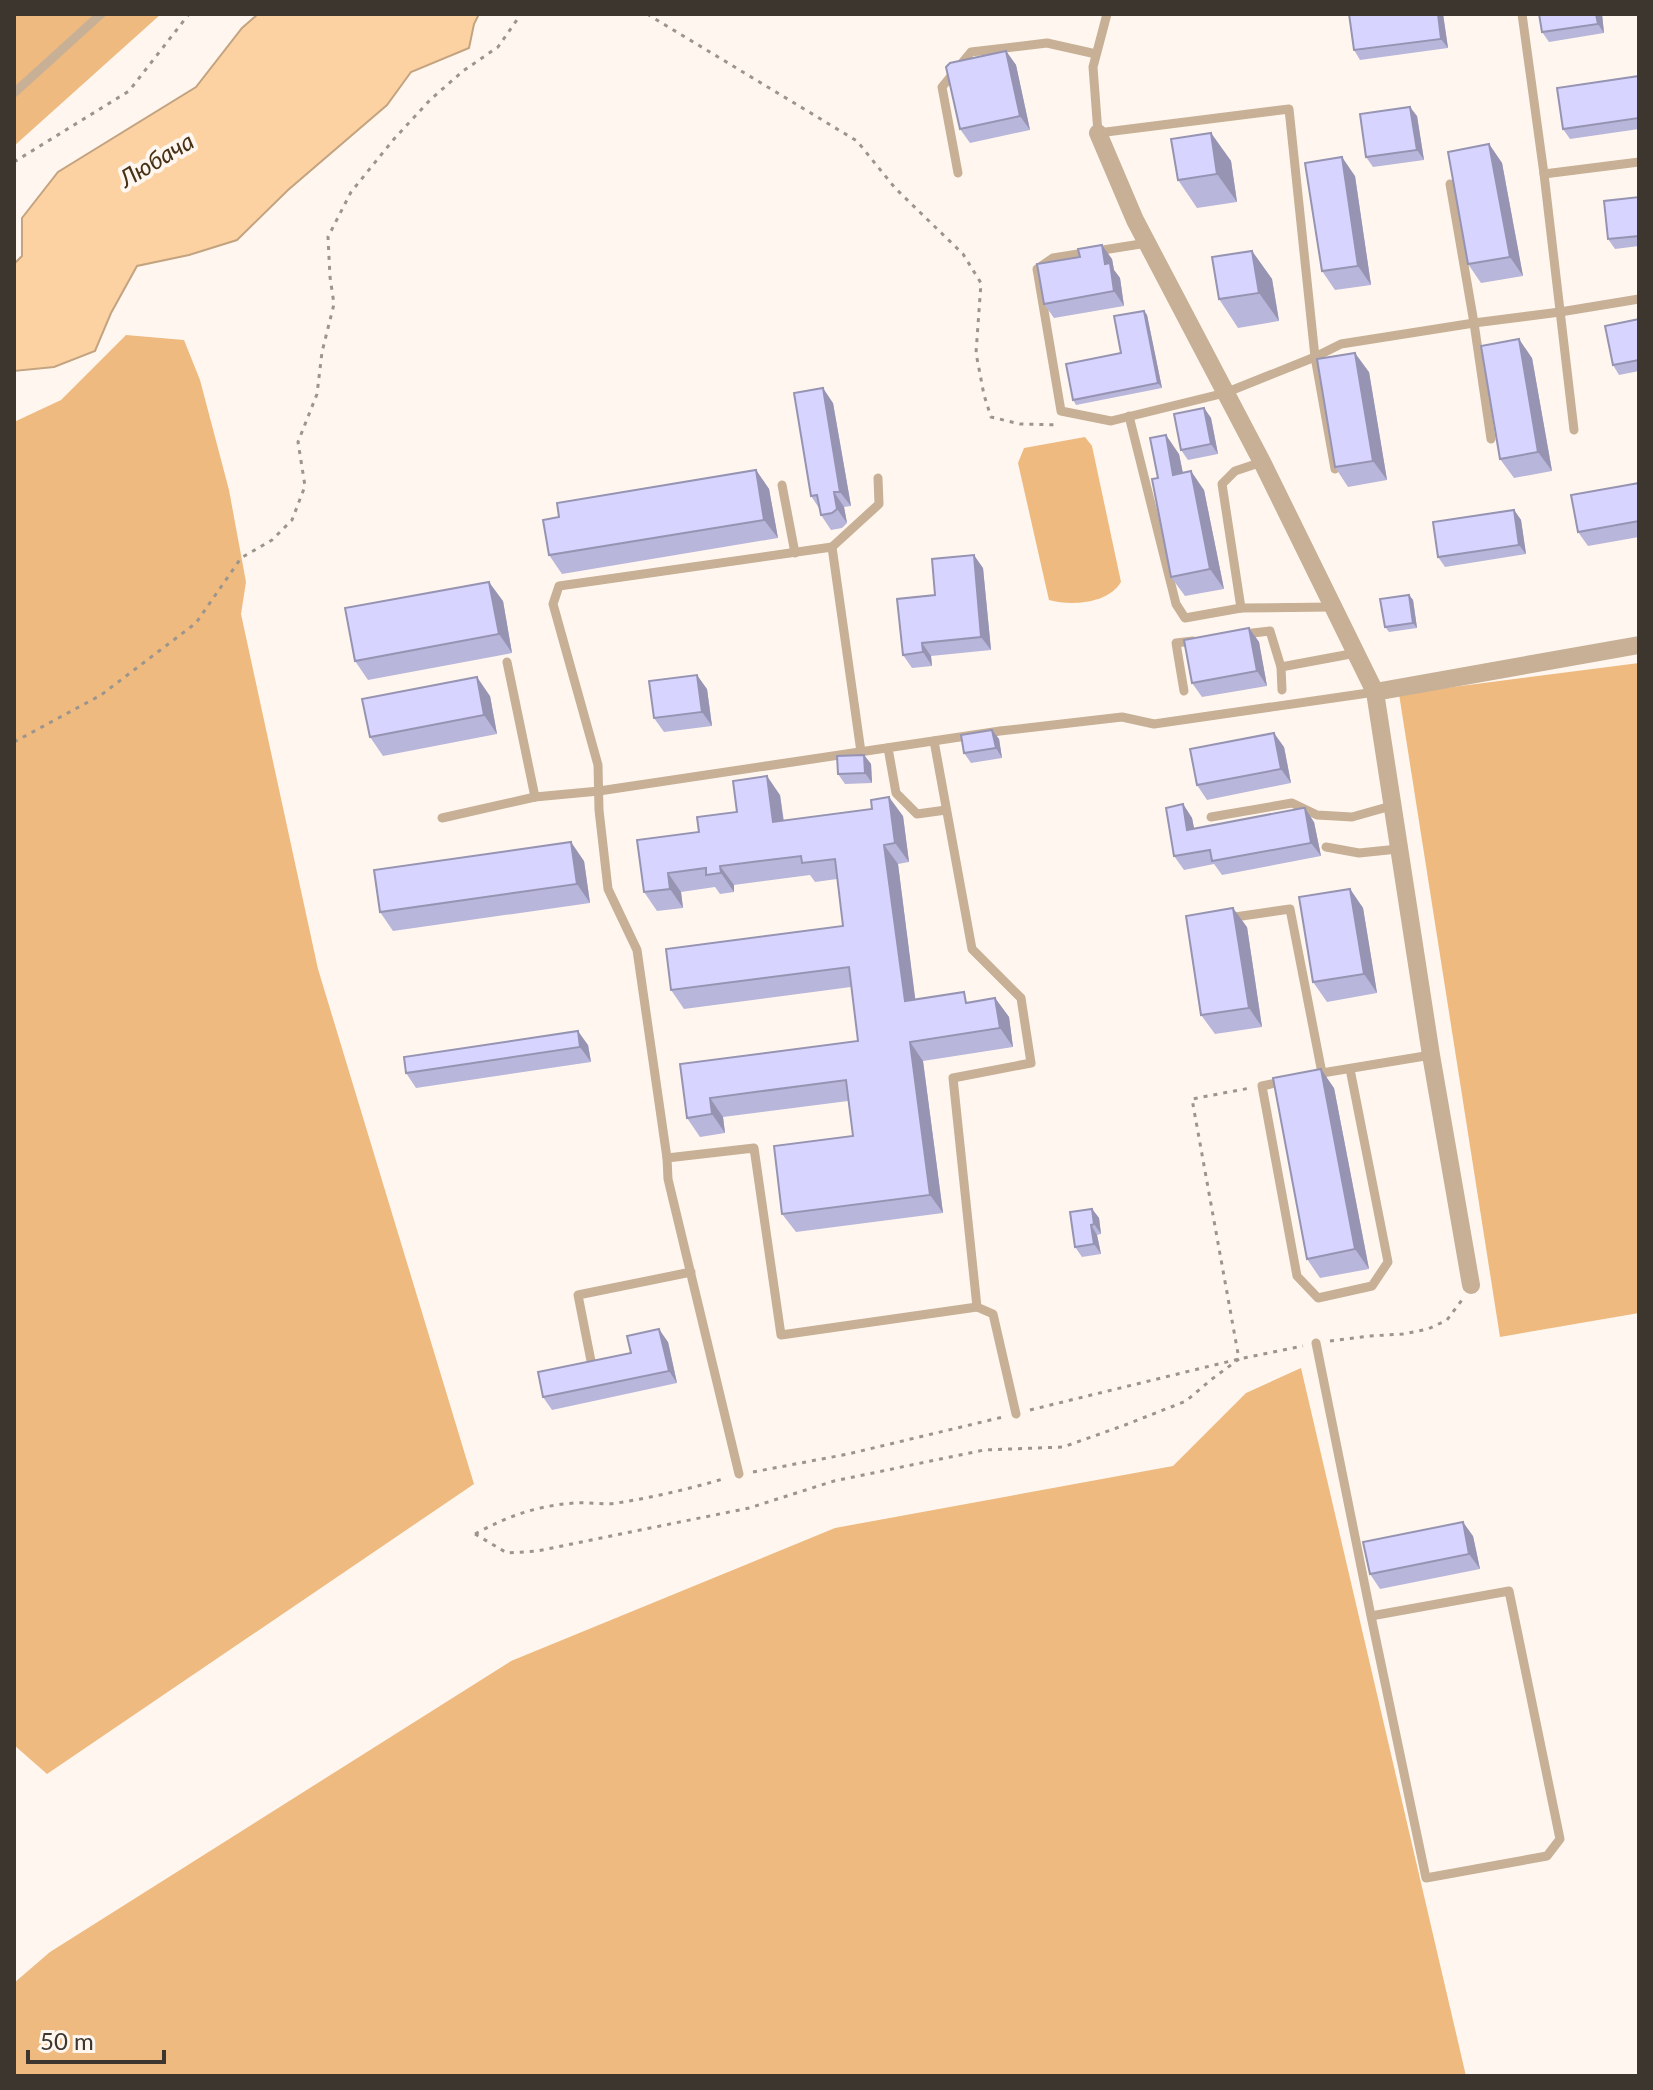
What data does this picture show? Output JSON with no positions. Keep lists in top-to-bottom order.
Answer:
{
  "water": ["Любача"],
  "scale_bar": "50 m"
}
